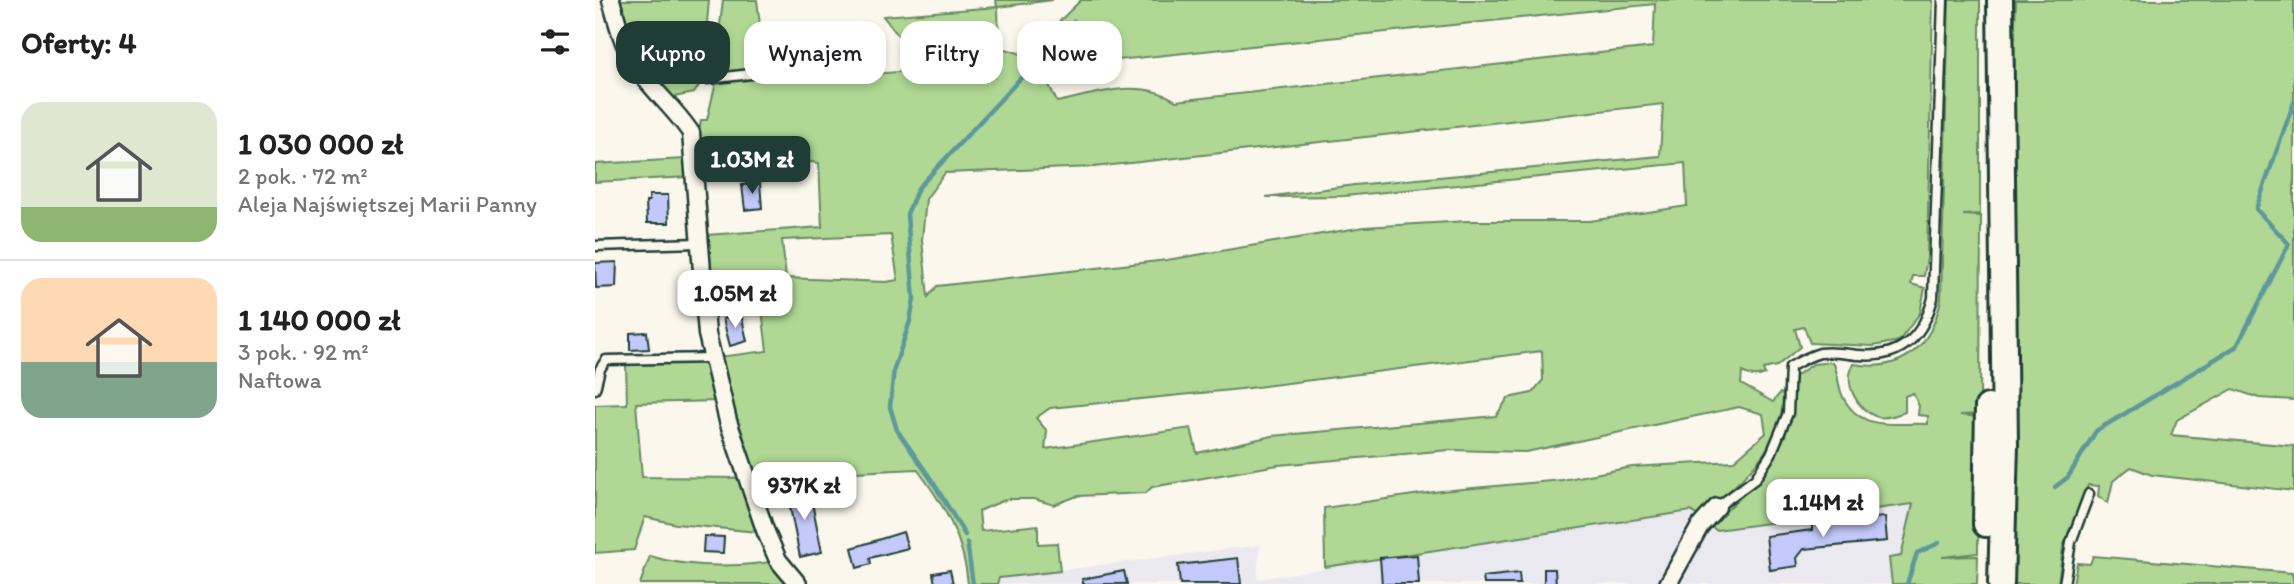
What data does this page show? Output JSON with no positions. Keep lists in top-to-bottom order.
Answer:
{
  "page": {
    "heading": "Oferty: 4",
    "chip": [
      "Kupno",
      "Wynajem",
      "Filtry",
      "Nowe"
    ],
    "list": [
      {
        "name": "1 030 000 zł",
        "note": "2 pok. · 72 m² · Aleja Najświętszej Marii Panny"
      },
      {
        "name": "1 140 000 zł",
        "note": "3 pok. · 92 m² · Naftowa"
      }
    ],
    "price": [
      "1.03M zł",
      "1.05M zł",
      "937K zł",
      "1.14M zł"
    ]
  }
}
